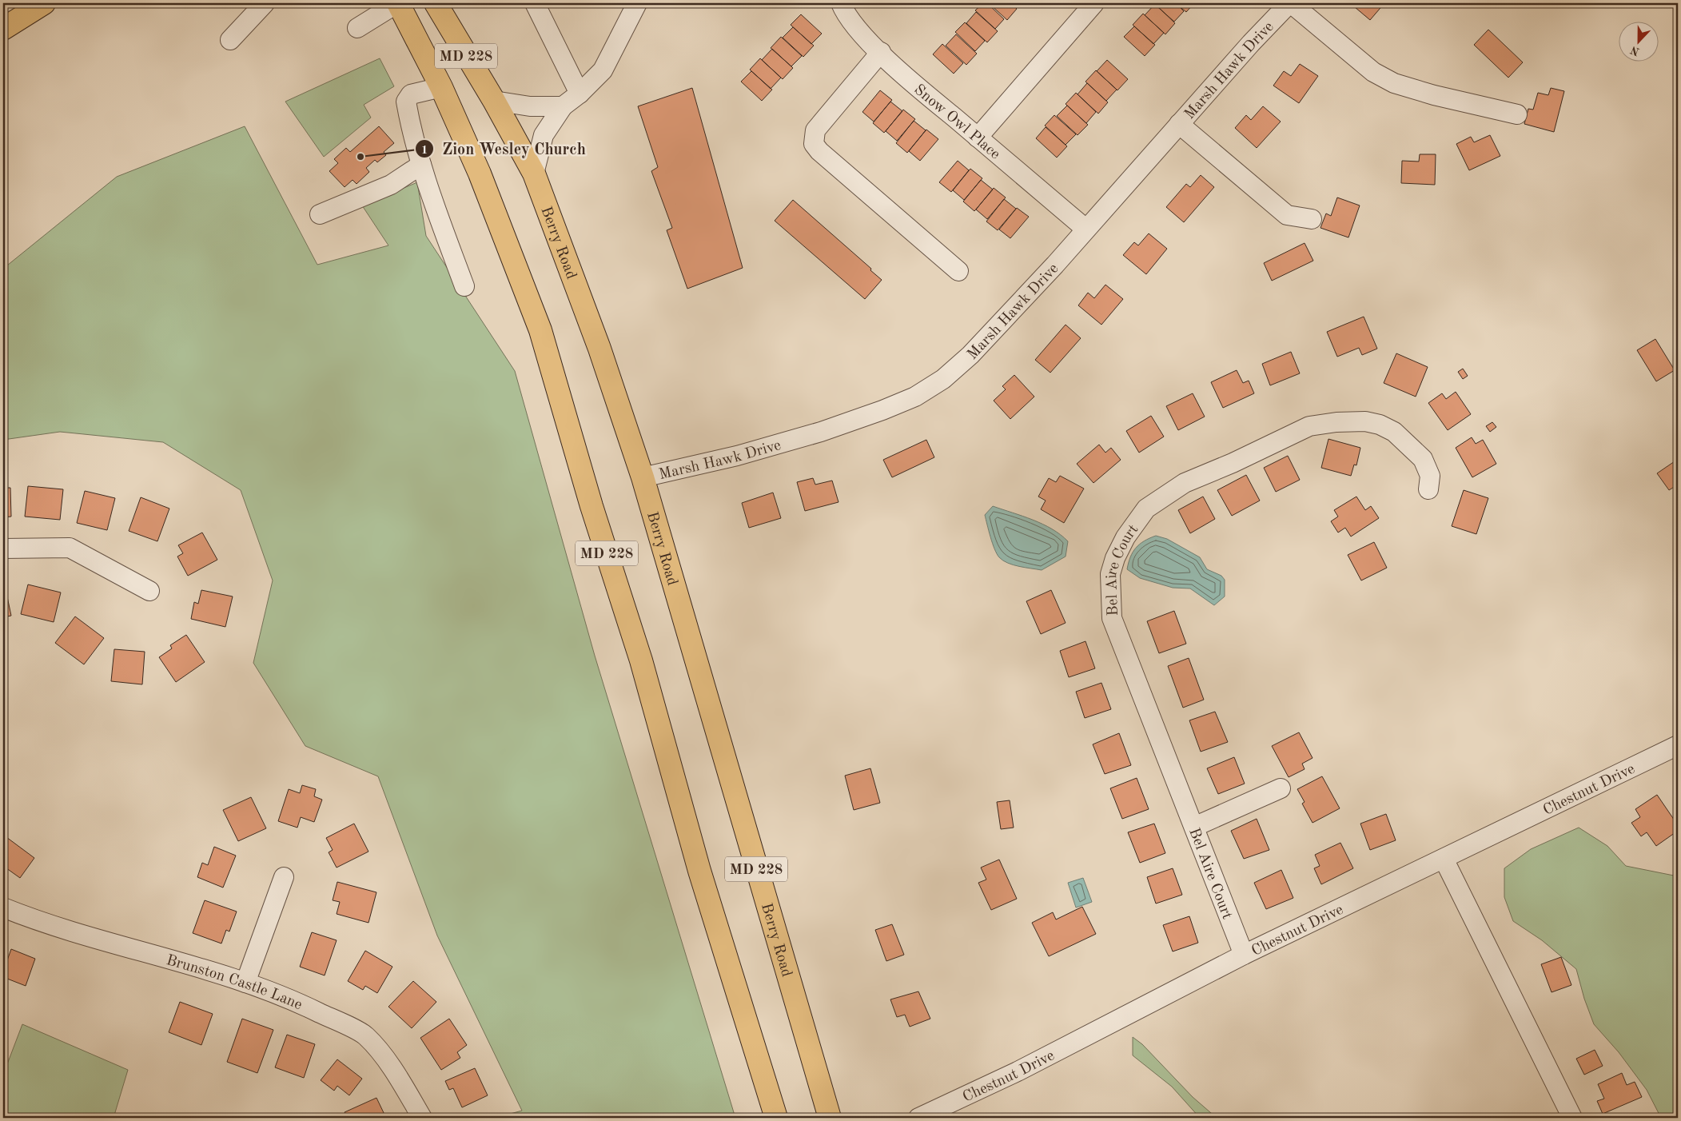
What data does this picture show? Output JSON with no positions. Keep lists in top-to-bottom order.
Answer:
{
  "streets": {
    "main road": ["MD 228", "Berry Road"],
    "street": [
      "Marsh Hawk Drive",
      "Snow Owl Place",
      "Bel Aire Court",
      "Chestnut Drive",
      "Brunston Castle Lane"
    ]
  },
  "crossings": [
    ["Marsh Hawk Drive", "Snow Owl Place"],
    ["Marsh Hawk Drive", "Berry Road"],
    ["Bel Aire Court", "Chestnut Drive"]
  ],
  "places": ["Zion Wesley Church"],
  "north": "bottom"
}
